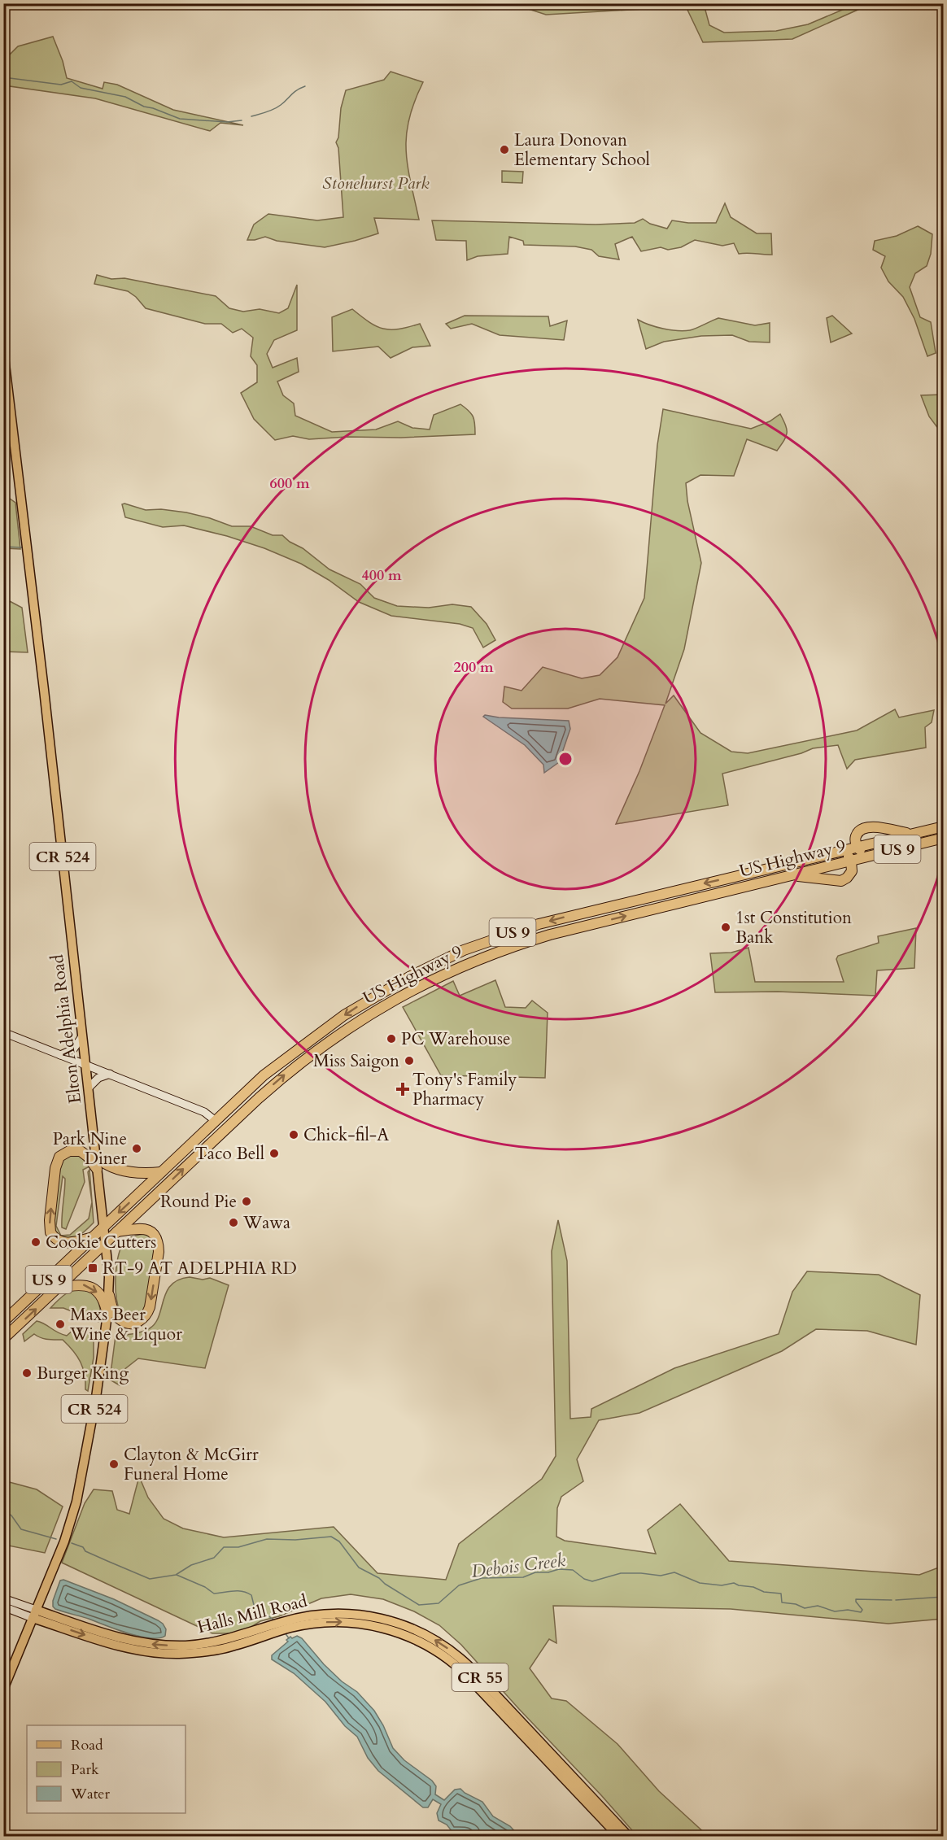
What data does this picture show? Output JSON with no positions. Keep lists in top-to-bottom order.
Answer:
{
  "streets": {
    "highway": ["US 9", "US Highway 9"],
    "main road": [
      "CR 524",
      "Elton Adelphia Road",
      "Halls Mill Road",
      "CR 55"
    ]
  },
  "crossings": [
    ["US Highway 9", "Elton Adelphia Road"],
    ["Elton Adelphia Road", "Halls Mill Road"]
  ],
  "water": ["Debois Creek"],
  "parks": ["Stonehurst Park"],
  "places": {
    "other": [
      "Laura Donovan Elementary School",
      "1st Constitution Bank",
      "PC Warehouse",
      "Miss Saigon",
      "Chick-fil-A",
      "Park Nine Diner",
      "Taco Bell",
      "Round Pie",
      "Wawa",
      "Cookie Cutters",
      "Maxs Beer Wine & Liquor",
      "Burger King",
      "Clayton & McGirr Funeral Home"
    ],
    "health": ["Tony's Family Pharmacy"],
    "transit": ["RT-9 AT ADELPHIA RD"]
  },
  "legend": ["Road", "Park", "Water"],
  "rings": ["600 m", "400 m", "200 m"]
}
